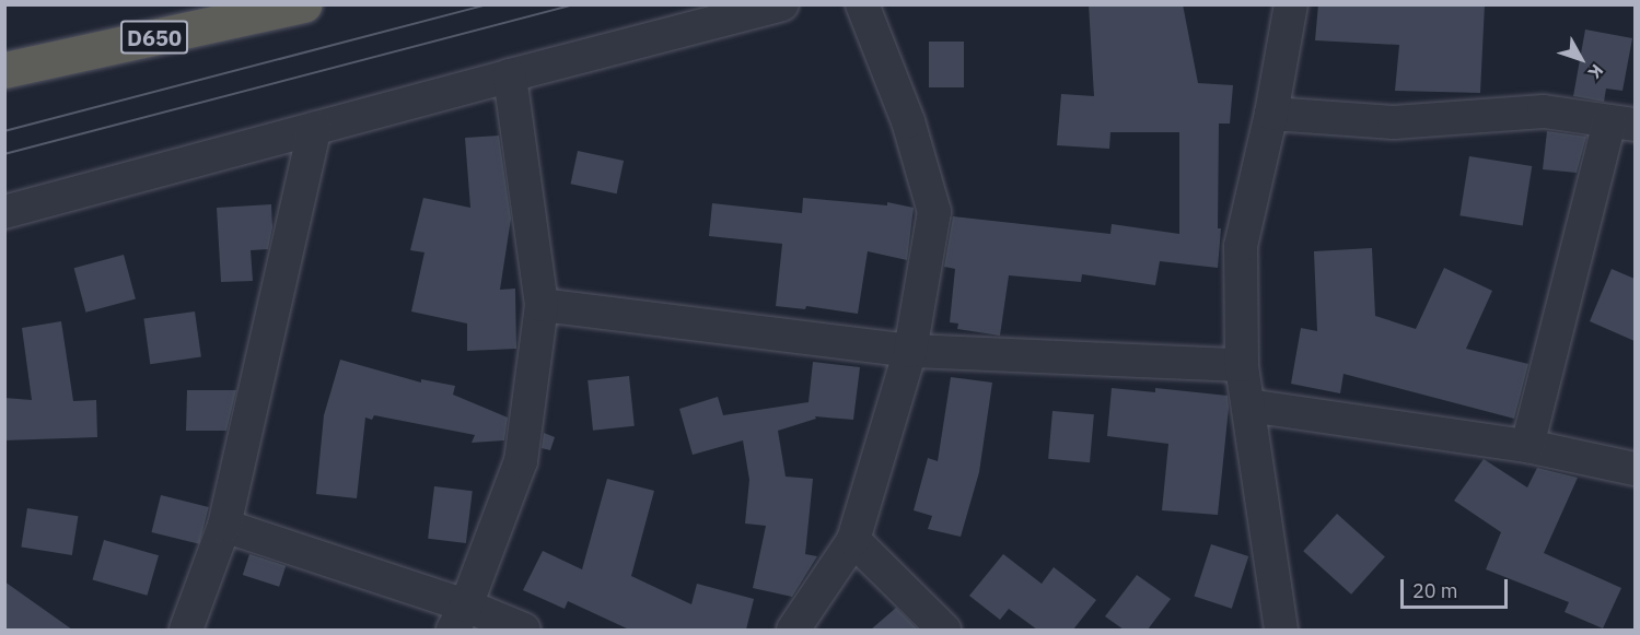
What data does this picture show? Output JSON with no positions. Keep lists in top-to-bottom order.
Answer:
{
  "streets": {
    "highway": ["D650"]
  },
  "scale_bar": "20 m",
  "north": "bottom right"
}
